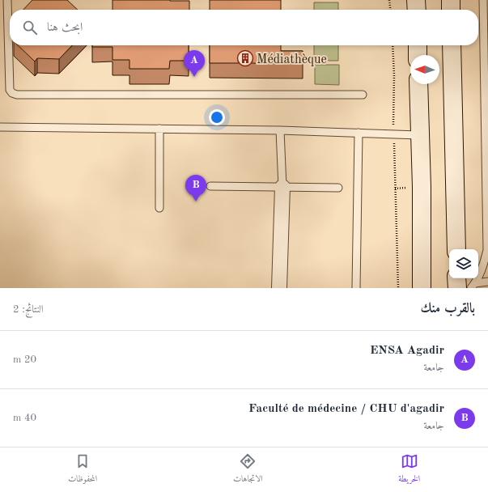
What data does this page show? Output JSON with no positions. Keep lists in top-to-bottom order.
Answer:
{
  "places": {
    "building": ["Médiathèque"]
  },
  "north": "left",
  "page": {
    "search": "ابحث هنا",
    "pins": ["A", "B"],
    "heading": ["بالقرب منك", "النتائج: 2"],
    "list": [
      {
        "mark": "A",
        "name": "ENSA Agadir",
        "note": "جامعة",
        "value": "20 m"
      },
      {
        "mark": "B",
        "name": "Faculté de médecine / CHU d'agadir",
        "note": "جامعة",
        "value": "40 m"
      }
    ],
    "nav": ["الخريطة", "الاتجاهات", "المحفوظات"]
  }
}
